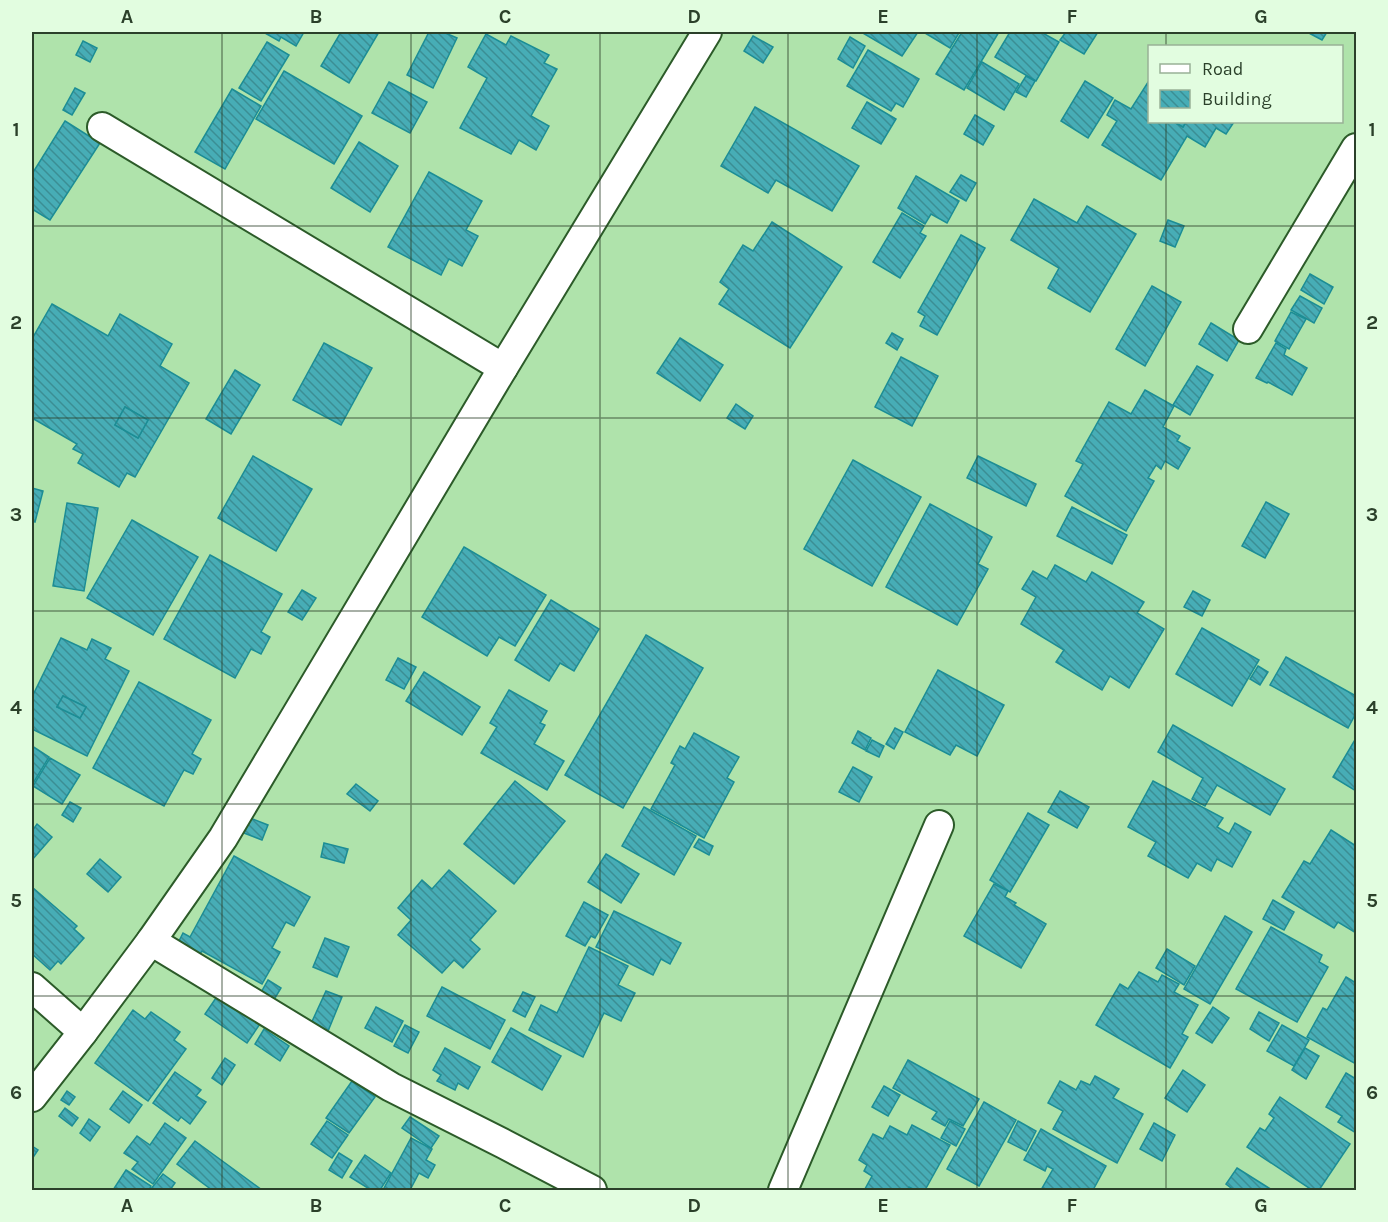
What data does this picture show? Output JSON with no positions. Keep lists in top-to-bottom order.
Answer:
{
  "legend": ["Road", "Building"],
  "grid": {
    "columns": [
      "A",
      "B",
      "C",
      "D",
      "E",
      "F",
      "G"
    ],
    "rows": [
      "1",
      "2",
      "3",
      "4",
      "5",
      "6"
    ]
  }
}
